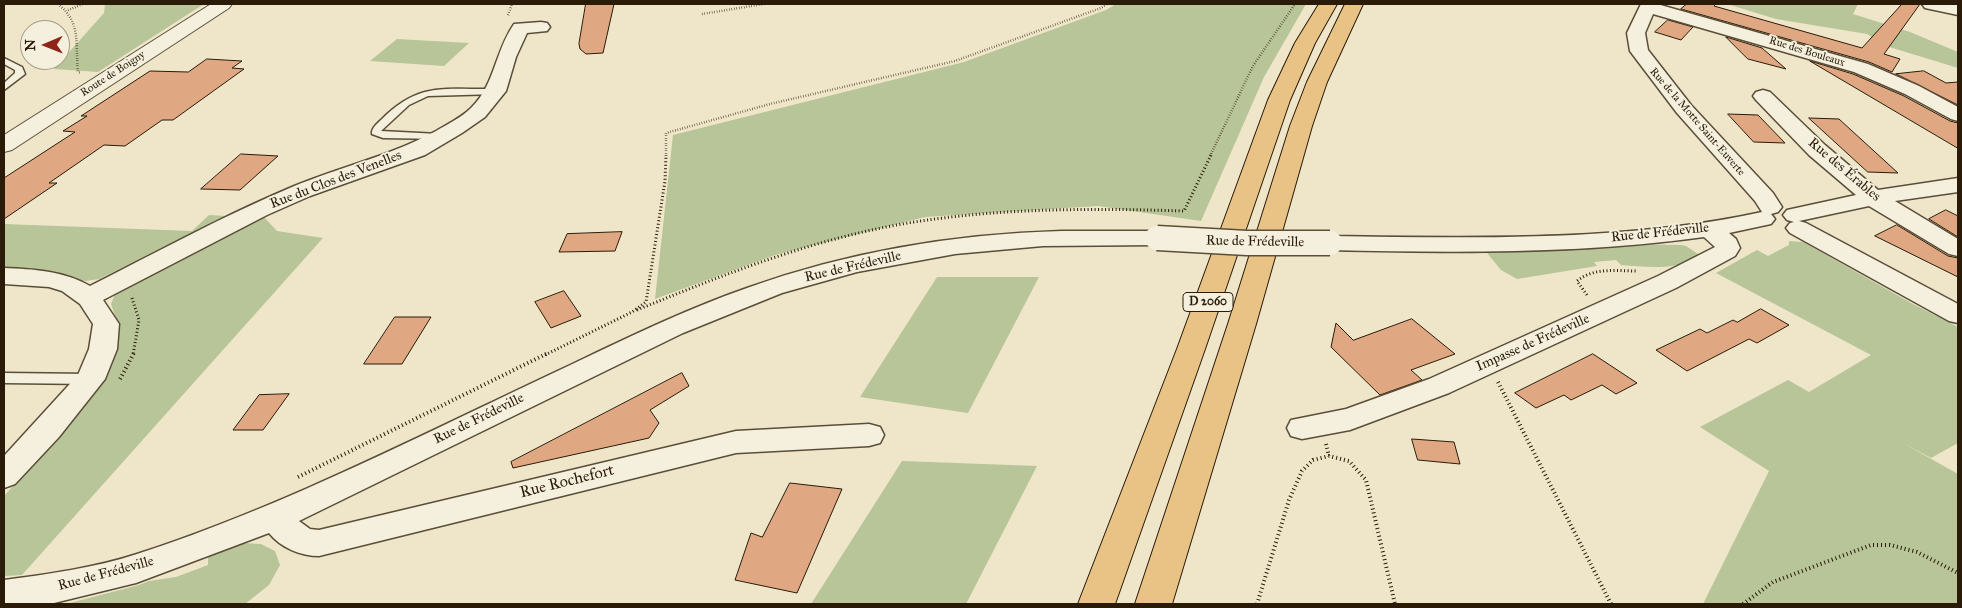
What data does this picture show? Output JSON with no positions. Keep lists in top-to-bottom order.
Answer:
{
  "streets": {
    "highway": ["D 2060"],
    "street": [
      "Rue des Bouleaux",
      "Route de Boigny",
      "Rue de la Motte Saint-Euverte",
      "Rue des Érables",
      "Rue du Clos des Venelles",
      "Rue de Frédeville",
      "Impasse de Frédeville",
      "Rue Rochefort"
    ]
  },
  "crossings": [
    ["Rue des Bouleaux", "Rue de la Motte Saint-Euverte"],
    ["Rue de la Motte Saint-Euverte", "Rue de Frédeville"],
    ["Rue de Frédeville", "Impasse de Frédeville"],
    ["Rue de Frédeville", "Rue Rochefort"]
  ],
  "north": "left"
}
